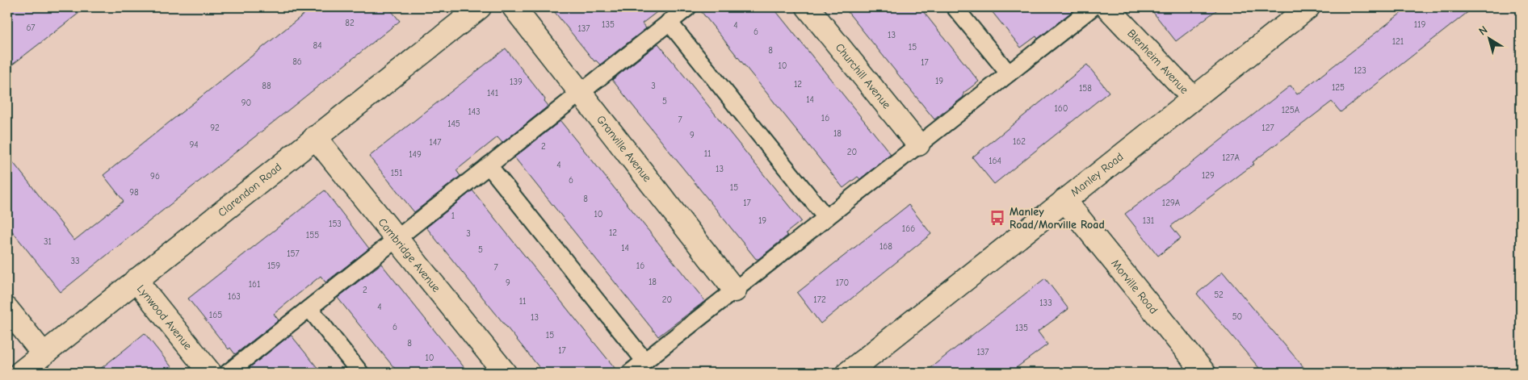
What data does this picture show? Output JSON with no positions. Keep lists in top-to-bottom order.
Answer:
{
  "streets": {
    "street": [
      "Blenheim Avenue",
      "Churchill Avenue",
      "Granville Avenue",
      "Manley Road",
      "Clarendon Road",
      "Cambridge Avenue",
      "Morville Road",
      "Lynwood Avenue"
    ]
  },
  "crossings": [
    ["Blenheim Avenue", "Manley Road"],
    ["Manley Road", "Morville Road"],
    ["Clarendon Road", "Cambridge Avenue"],
    ["Clarendon Road", "Lynwood Avenue"]
  ],
  "places": {
    "bus stop": ["Manley Road/Morville Road"]
  },
  "house_numbers": [
    "82",
    "135",
    "119",
    "4",
    "67",
    "137",
    "6",
    "13",
    "121",
    "84",
    "15",
    "8",
    "86",
    "17",
    "10",
    "123",
    "19",
    "139",
    "12",
    "88",
    "3",
    "125",
    "158",
    "141",
    "14",
    "5",
    "90",
    "160",
    "125A",
    "143",
    "16",
    "7",
    "145",
    "92",
    "127",
    "18",
    "9",
    "162",
    "147",
    "94",
    "2",
    "20",
    "11",
    "149",
    "127A",
    "164",
    "4",
    "13",
    "151",
    "129",
    "96",
    "6",
    "15",
    "98",
    "8",
    "17",
    "129A",
    "10",
    "1",
    "19",
    "131",
    "153",
    "166",
    "12",
    "3",
    "155",
    "31",
    "168",
    "14",
    "5",
    "157",
    "33",
    "159",
    "16",
    "7",
    "18",
    "9",
    "170",
    "161",
    "2",
    "52",
    "163",
    "20",
    "172",
    "11",
    "133",
    "4",
    "165",
    "50",
    "13",
    "6",
    "135",
    "15",
    "8",
    "17",
    "137",
    "10"
  ],
  "north": "top left"
}
